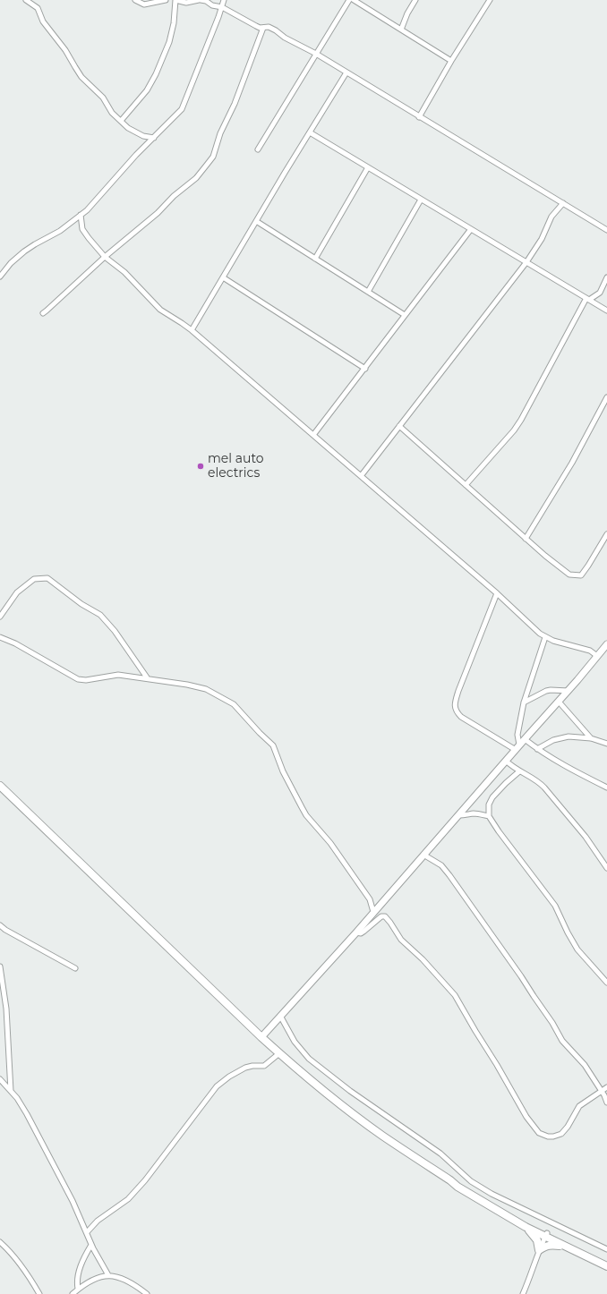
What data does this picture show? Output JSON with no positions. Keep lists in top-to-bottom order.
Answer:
{
  "places": ["mel auto electrics"]
}
